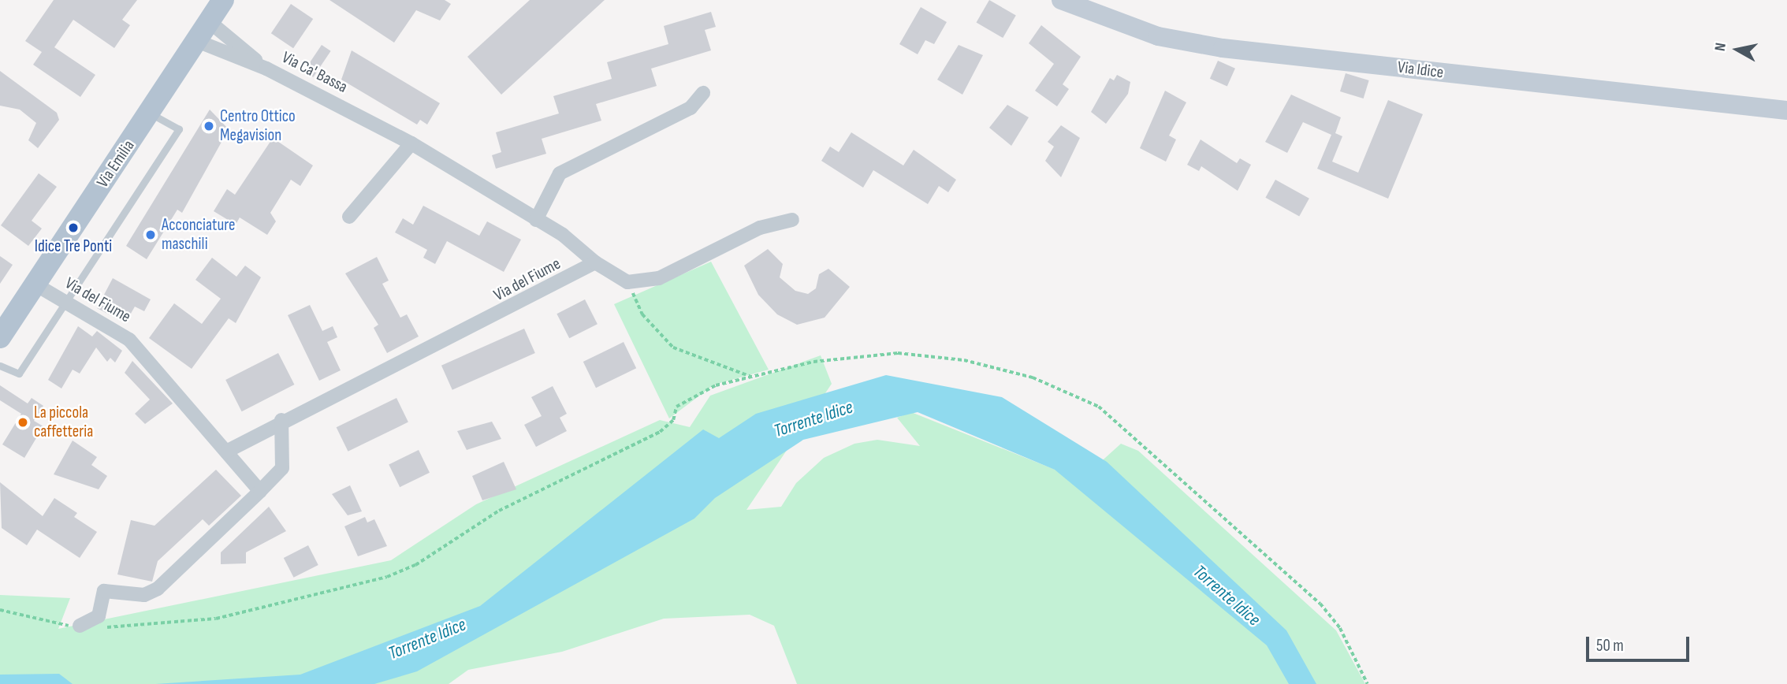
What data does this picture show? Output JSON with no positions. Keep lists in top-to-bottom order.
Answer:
{
  "streets": {
    "main road": ["Via Idice", "Via Emilia"],
    "street": ["Via Ca' Bassa", "Via del Fiume"]
  },
  "crossings": [
    ["Via Ca' Bassa", "Via Emilia"],
    ["Via Ca' Bassa", "Via del Fiume"],
    ["Via Emilia", "Via del Fiume"]
  ],
  "water": ["Torrente Idice"],
  "places": [
    "Centro Ottico Megavision",
    "Idice Tre Ponti",
    "Acconciature maschili",
    "La piccola caffetteria"
  ],
  "scale_bar": "50 m",
  "north": "left"
}
